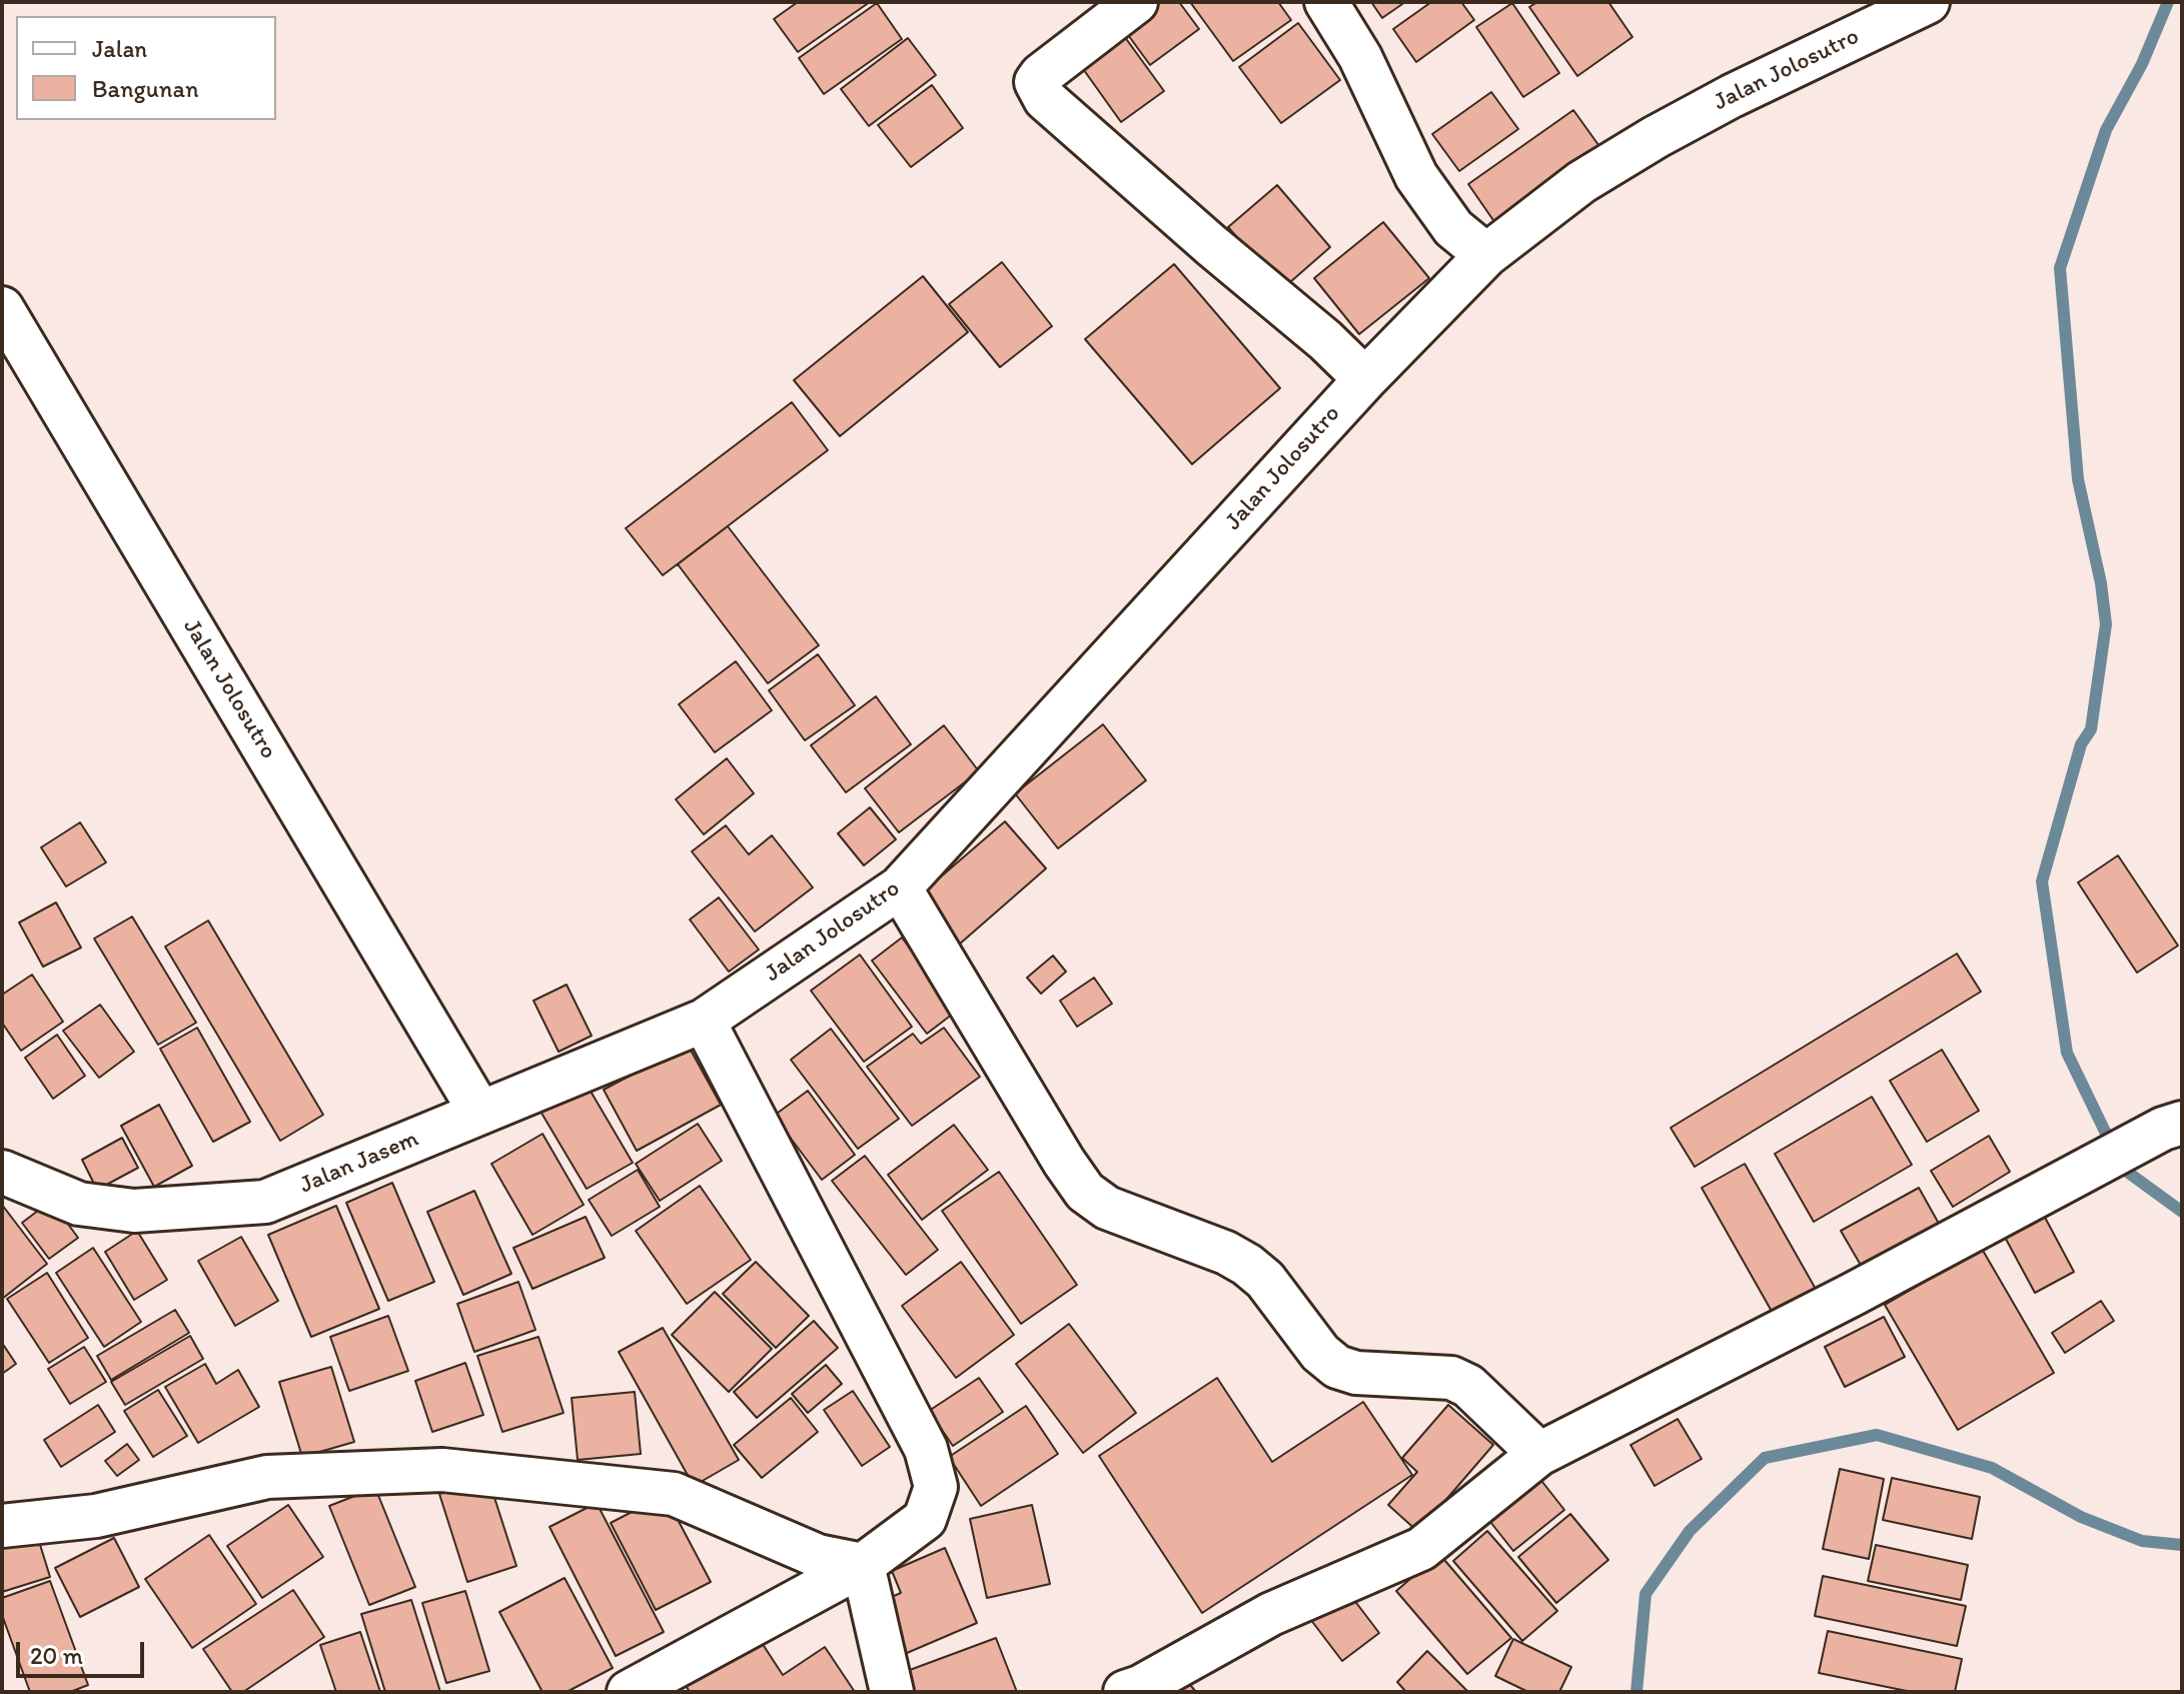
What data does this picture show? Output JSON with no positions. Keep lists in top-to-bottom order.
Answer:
{
  "streets": {
    "street": ["Jalan Jolosutro", "Jalan Jasem"]
  },
  "crossings": [
    ["Jalan Jolosutro", "Jalan Jasem"]
  ],
  "legend": ["Jalan", "Bangunan"],
  "scale_bar": "20 m"
}
